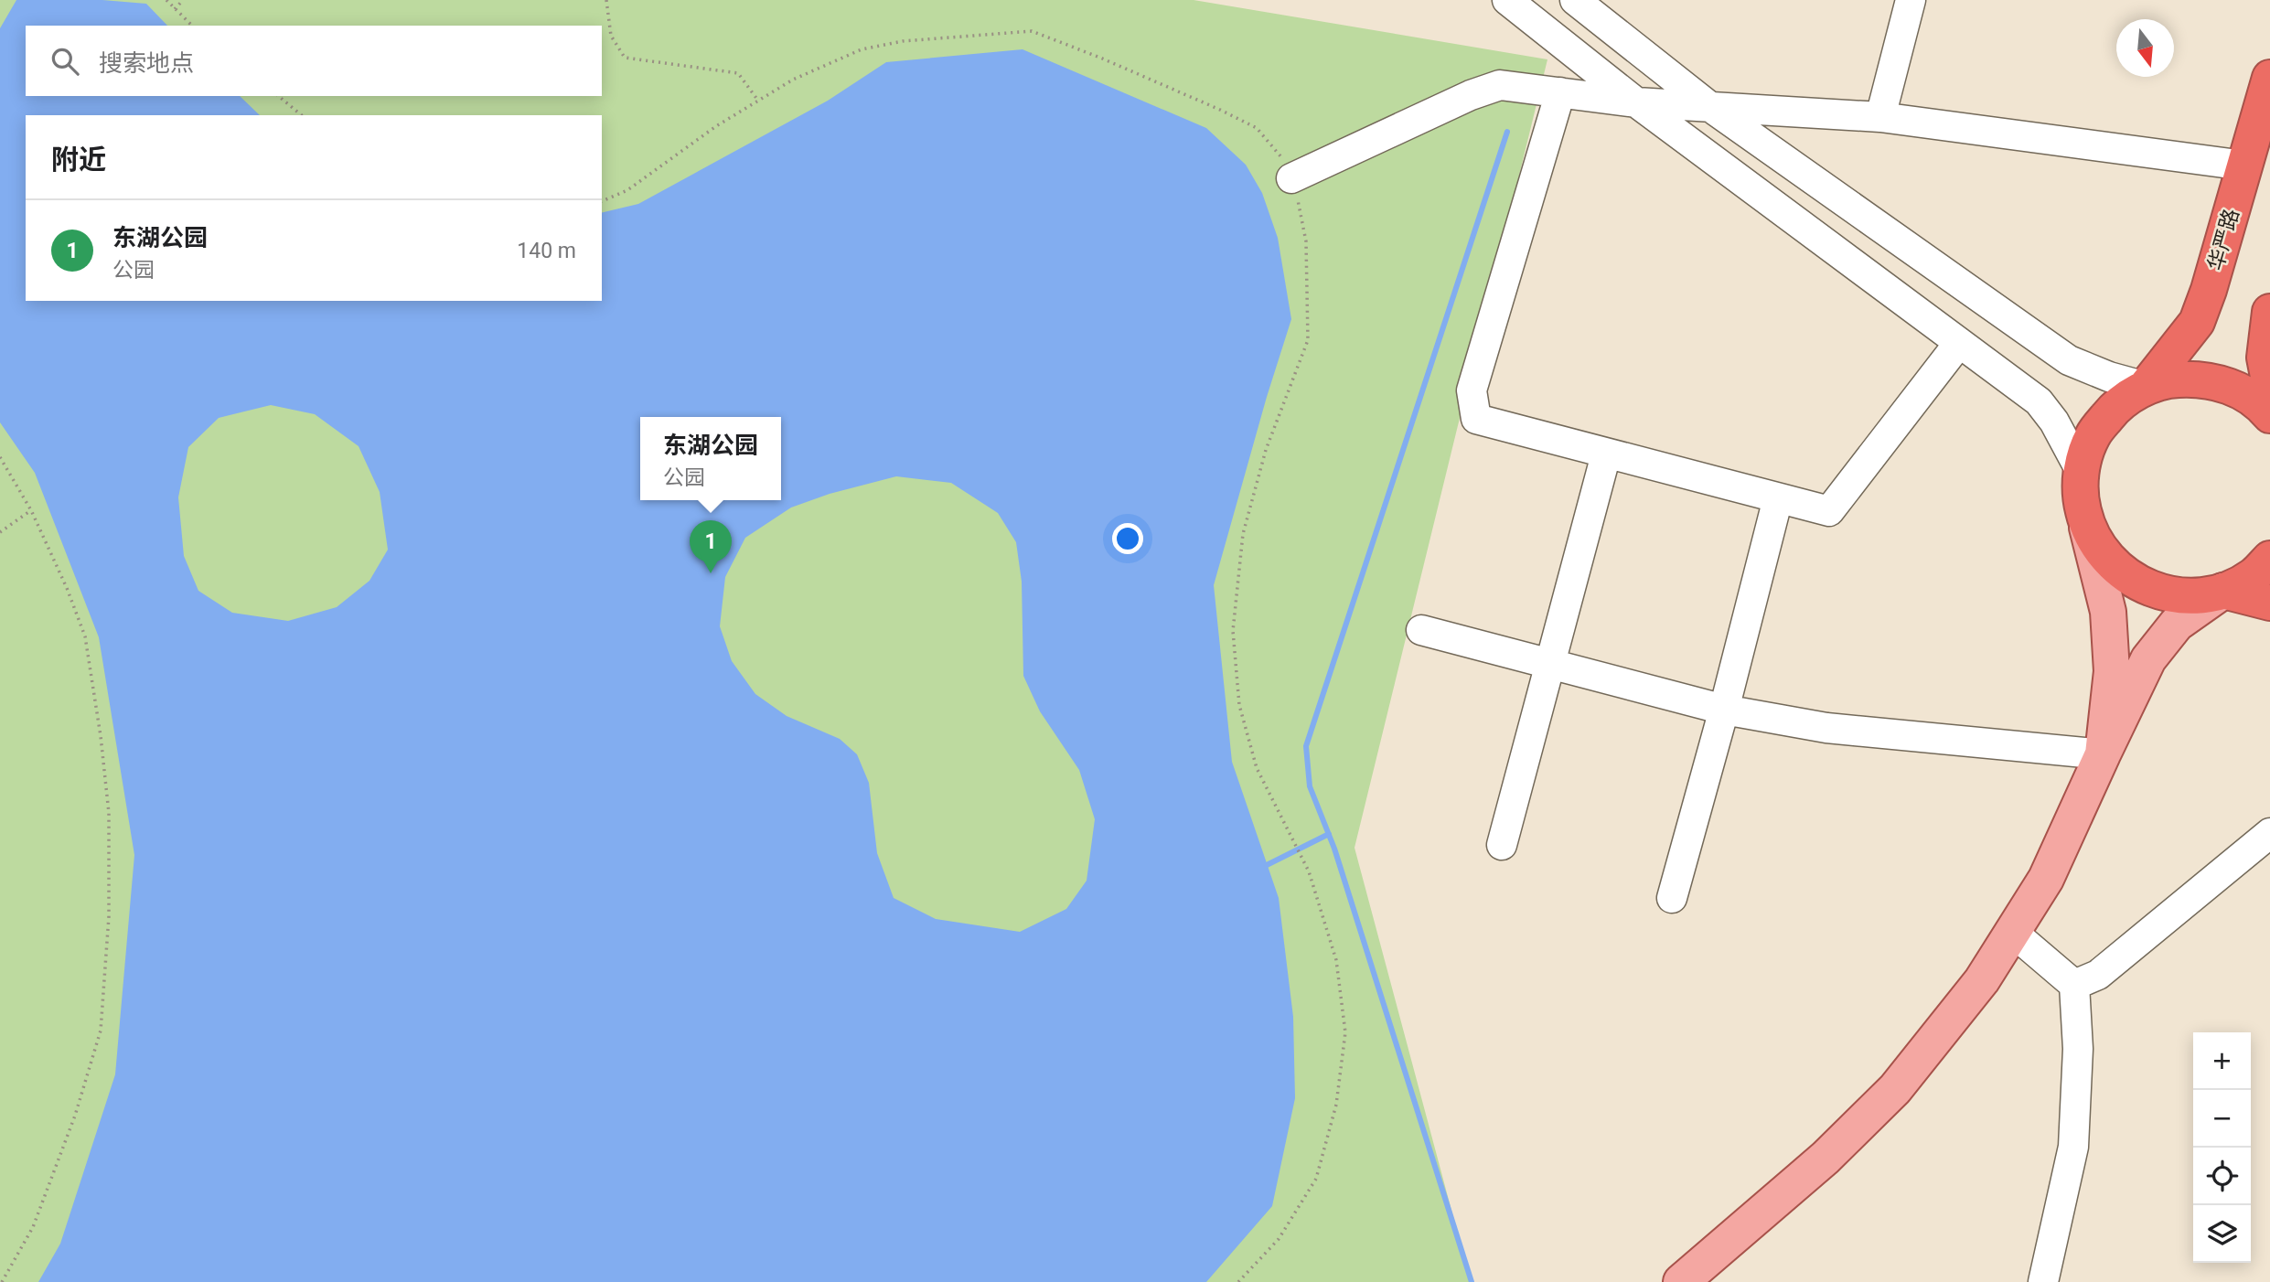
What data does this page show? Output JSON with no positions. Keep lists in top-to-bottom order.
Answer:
{
  "streets": {
    "highway": ["华严路"]
  },
  "north": "bottom",
  "page": {
    "search": "搜索地点",
    "heading": "附近",
    "list": [
      {
        "mark": "1",
        "name": "东湖公园",
        "note": "公园",
        "value": "140 m"
      }
    ],
    "popup": ["东湖公园", "公园"],
    "pins": "1",
    "map_buttons": ["+", "−"]
  }
}
